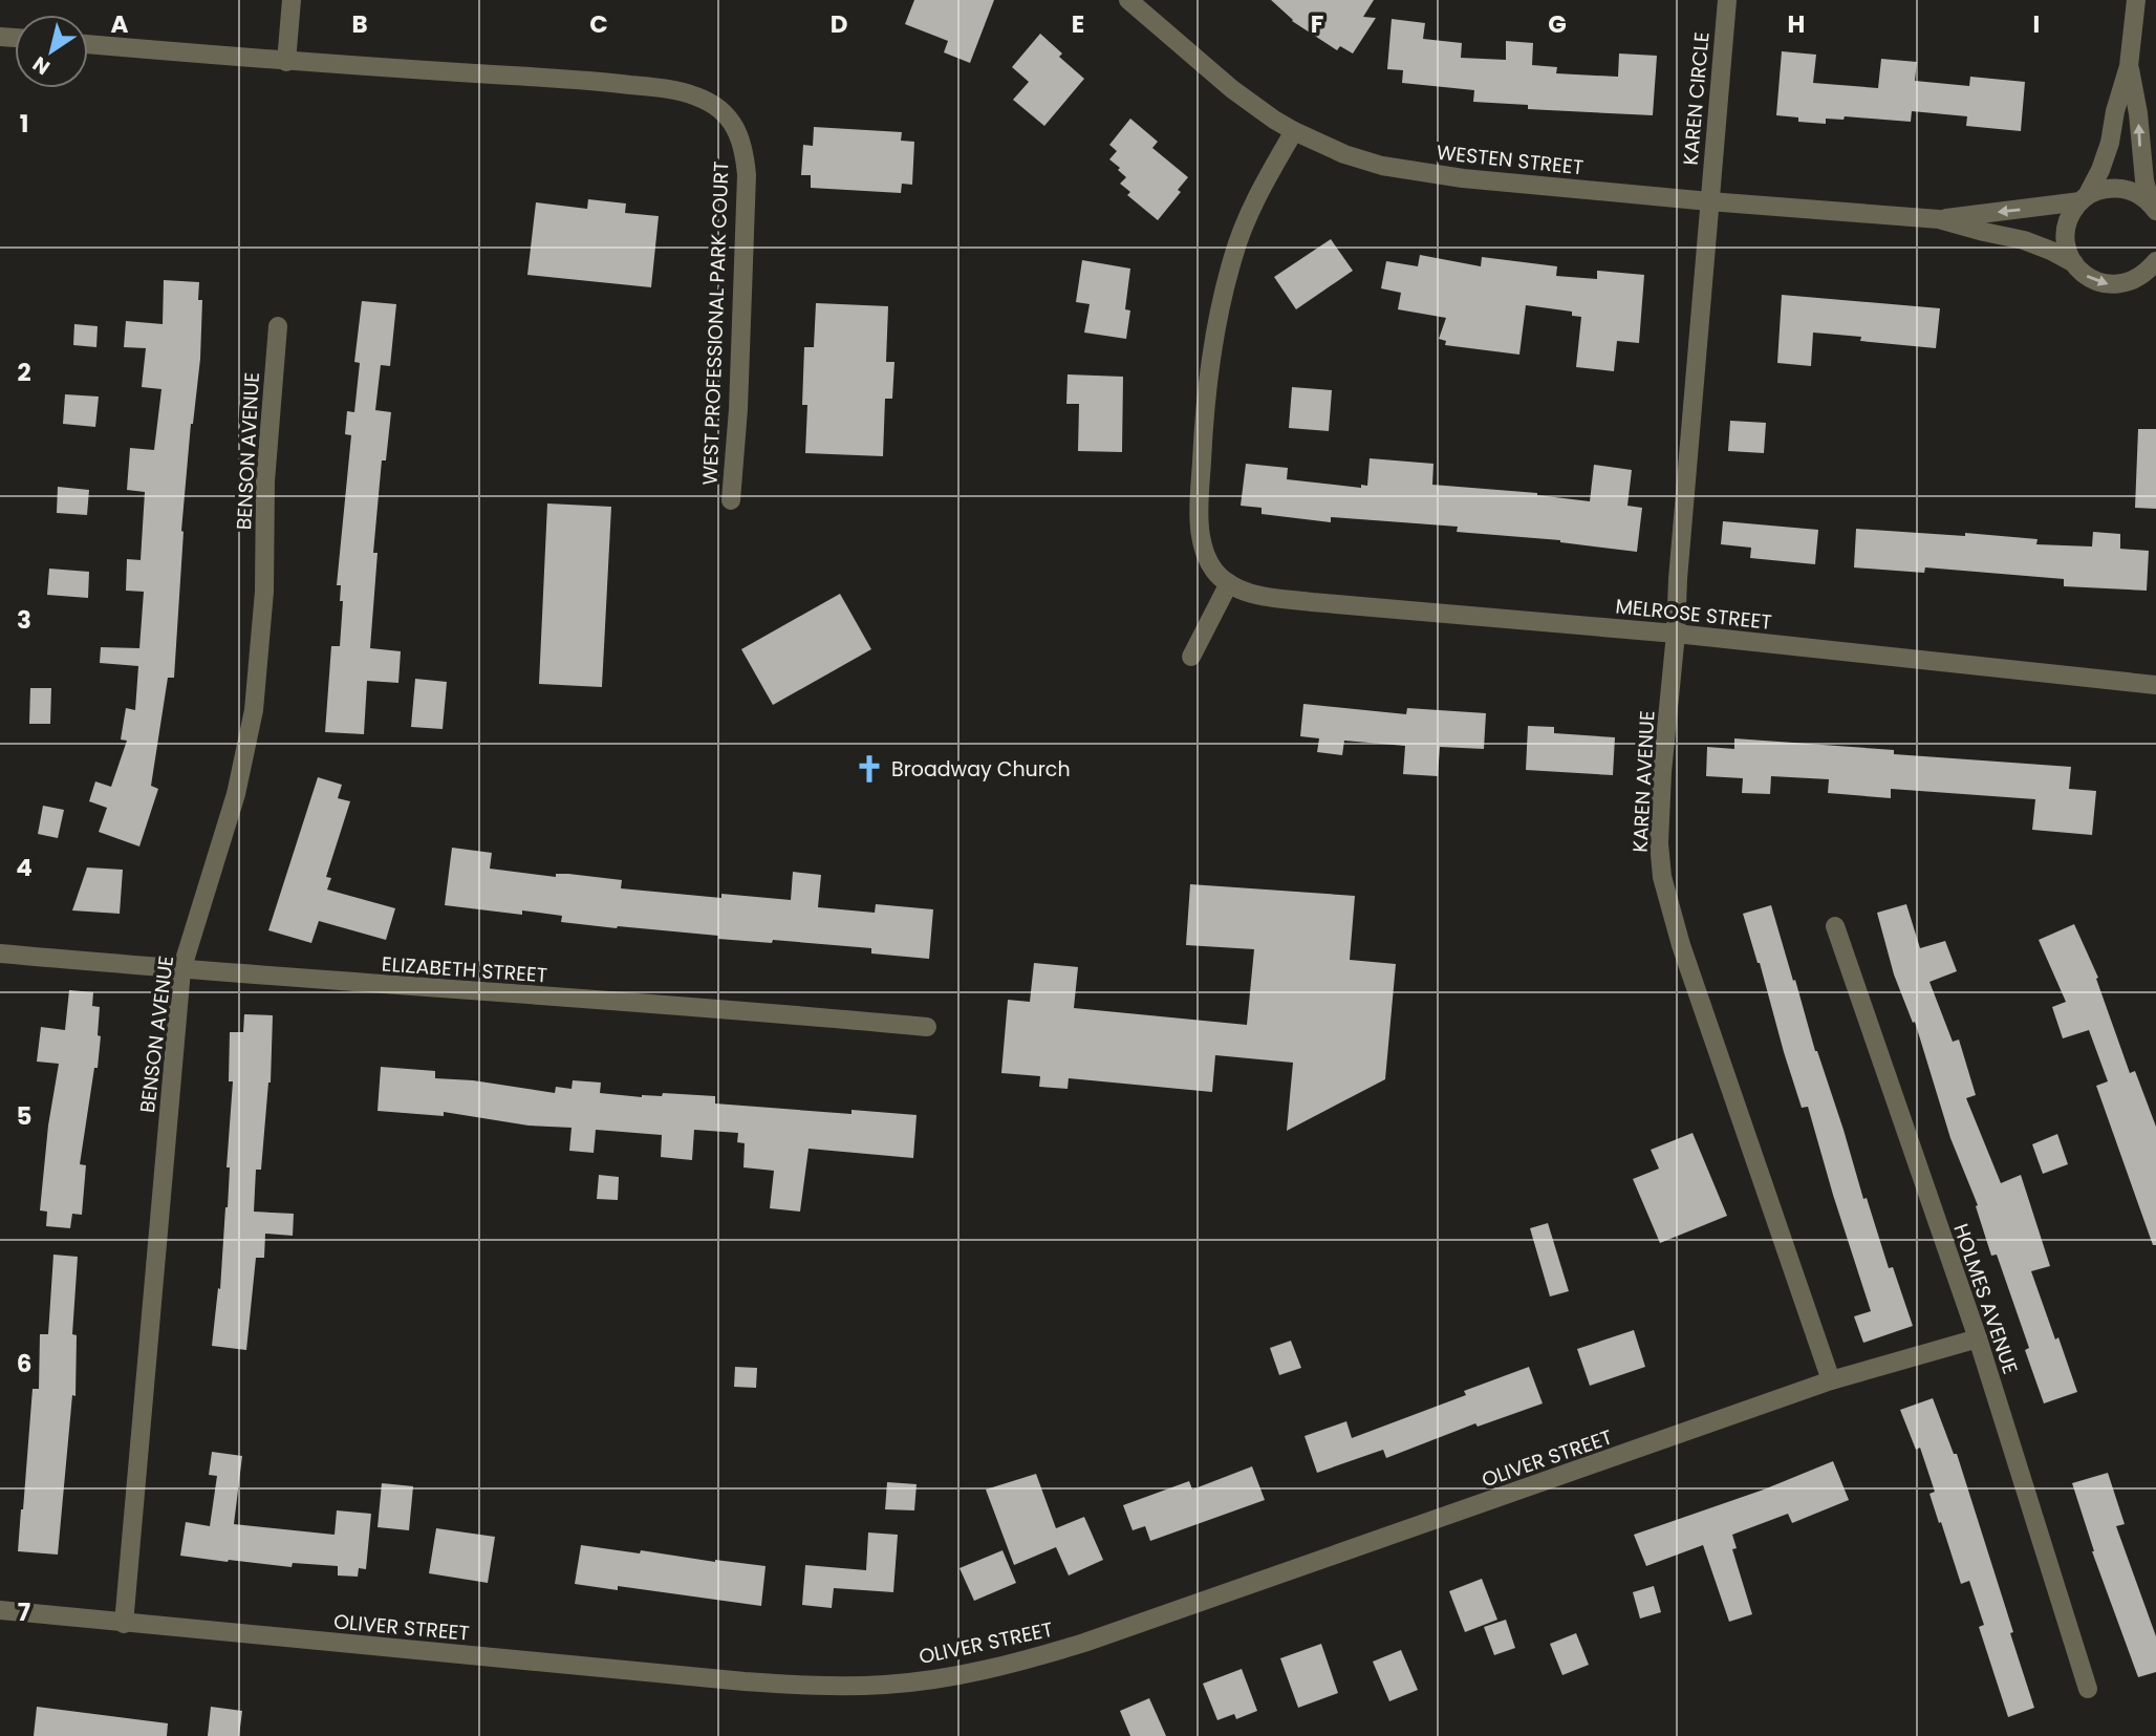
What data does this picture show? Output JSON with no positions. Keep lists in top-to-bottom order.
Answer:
{
  "streets": {
    "street": [
      "KAREN CIRCLE",
      "WESTEN STREET",
      "WEST PROFESSIONAL PARK COURT",
      "BENSON AVENUE",
      "MELROSE STREET",
      "KAREN AVENUE",
      "ELIZABETH STREET",
      "HOLMES AVENUE",
      "OLIVER STREET"
    ]
  },
  "crossings": [
    ["KAREN CIRCLE", "WESTEN STREET"],
    ["KAREN CIRCLE", "KAREN AVENUE"],
    ["WESTEN STREET", "KAREN AVENUE"],
    ["BENSON AVENUE", "ELIZABETH STREET"],
    ["BENSON AVENUE", "OLIVER STREET"],
    ["MELROSE STREET", "KAREN AVENUE"],
    ["KAREN AVENUE", "OLIVER STREET"],
    ["HOLMES AVENUE", "OLIVER STREET"]
  ],
  "places": {
    "church": ["Broadway Church"]
  },
  "north": "bottom left",
  "grid": {
    "columns": [
      "A",
      "B",
      "C",
      "D",
      "E",
      "F",
      "G",
      "H",
      "I"
    ],
    "rows": [
      "1",
      "2",
      "3",
      "4",
      "5",
      "6",
      "7"
    ]
  }
}
